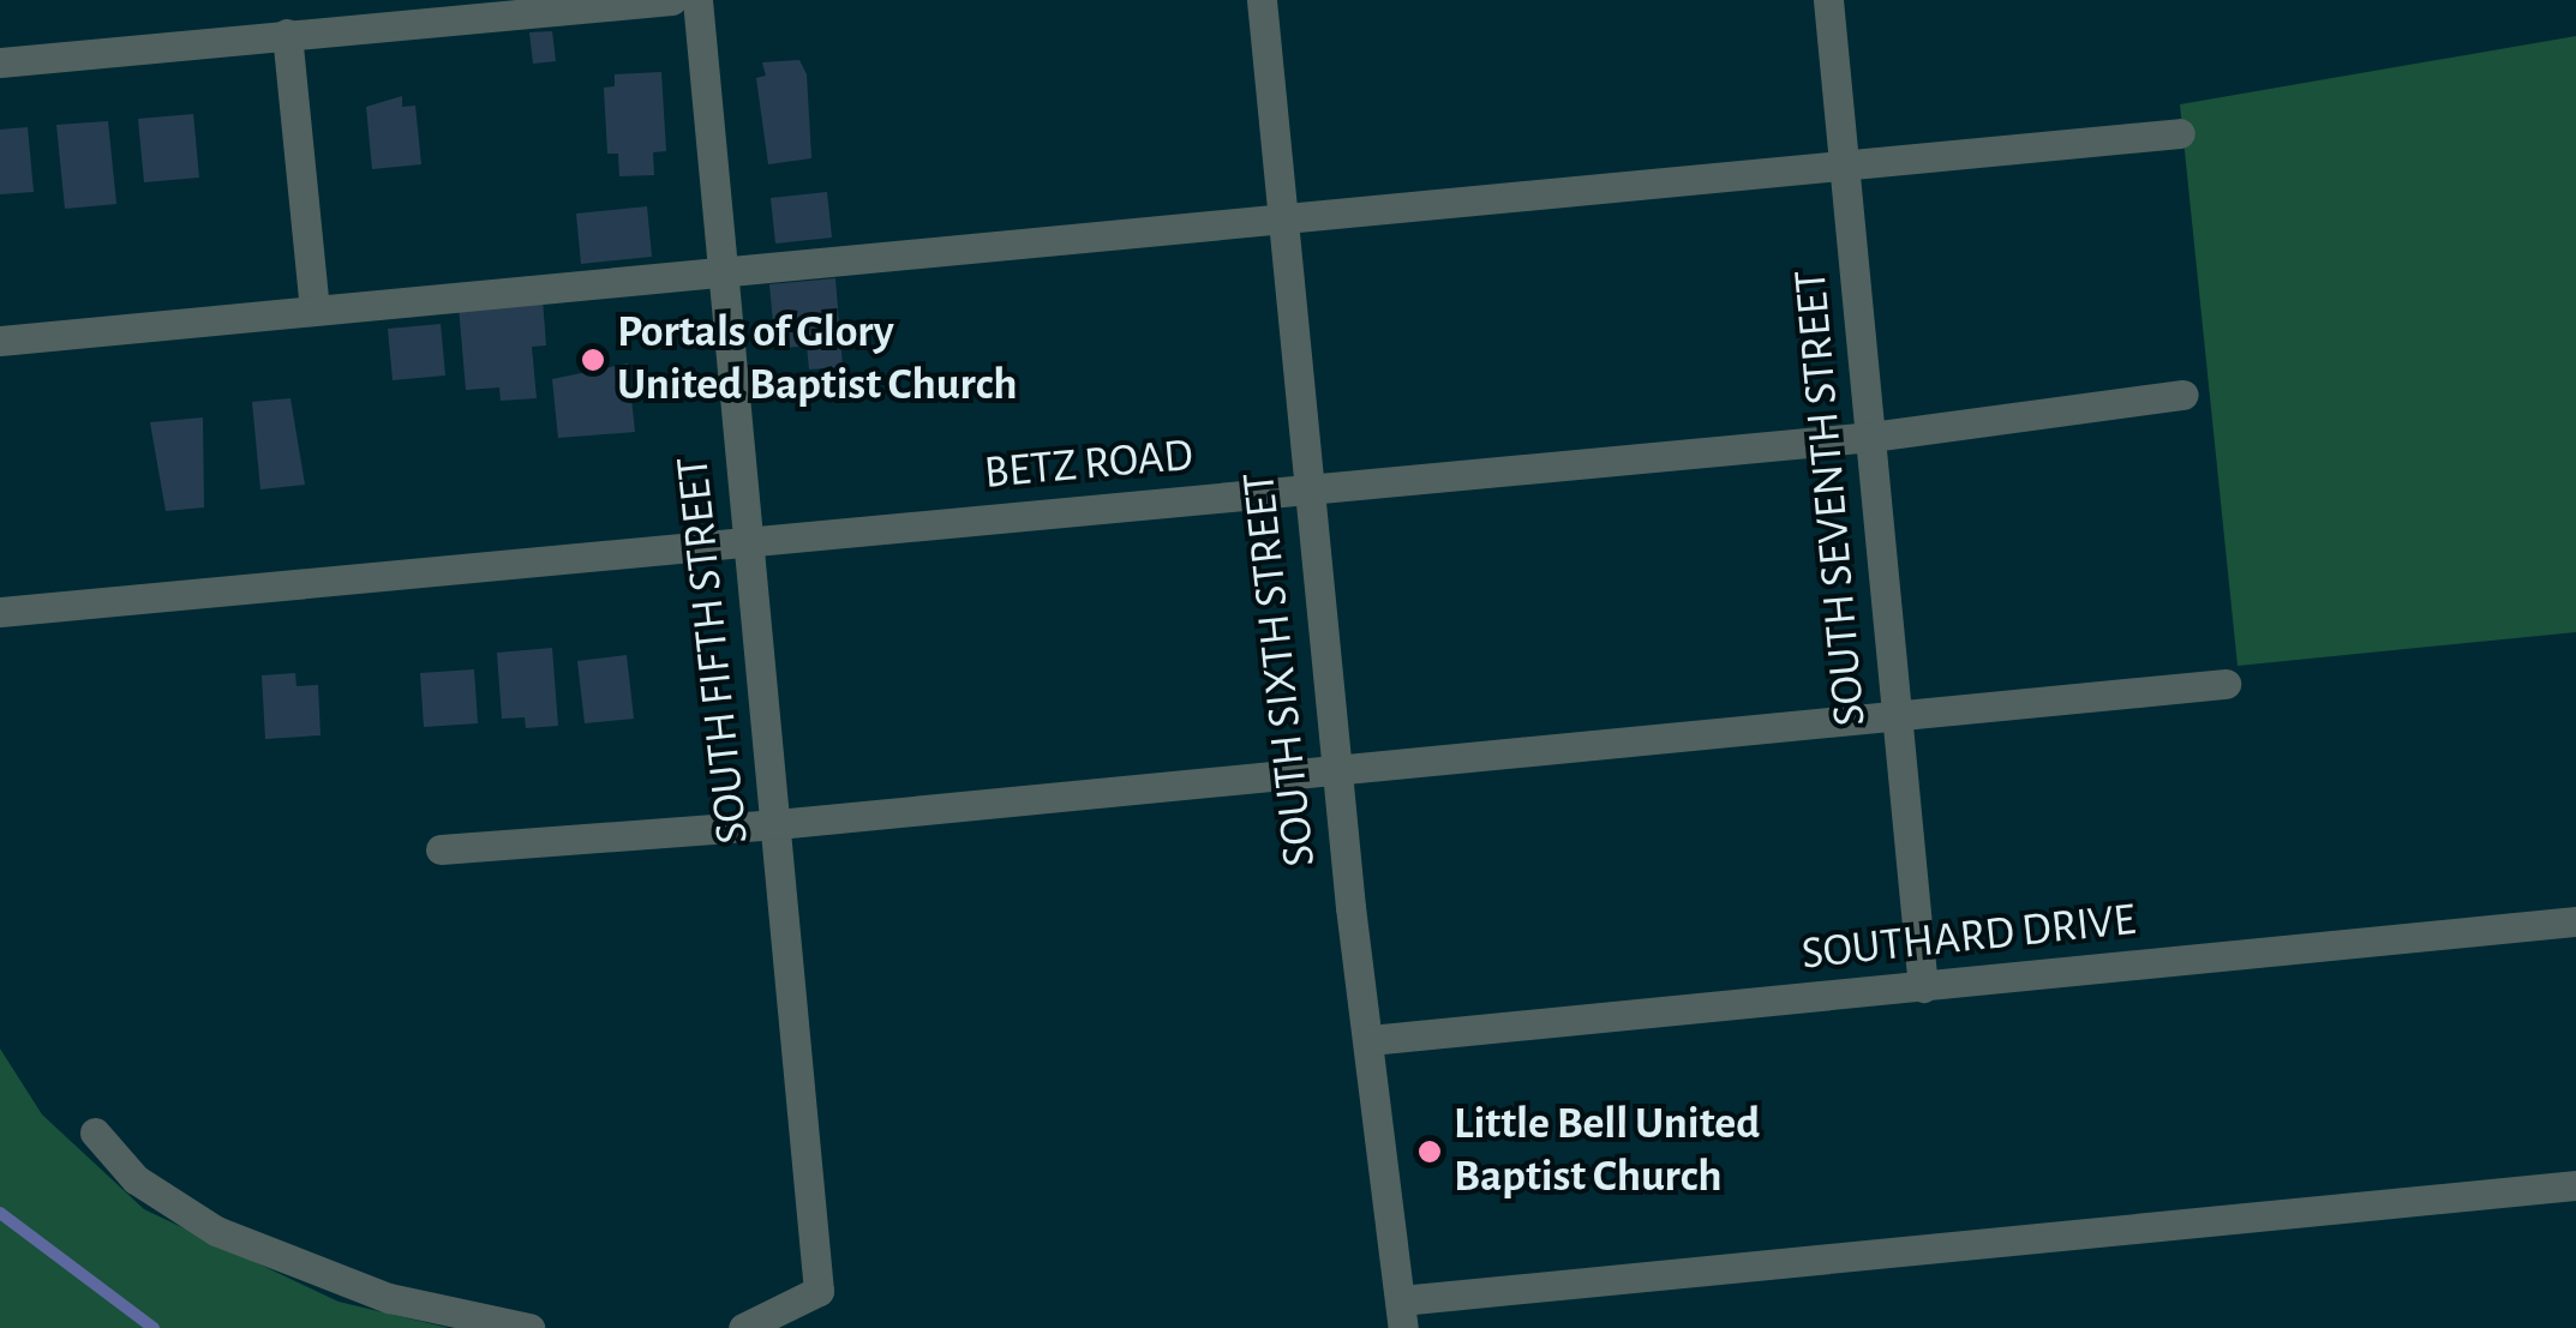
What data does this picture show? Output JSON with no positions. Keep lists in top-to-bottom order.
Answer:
{
  "streets": {
    "street": [
      "BETZ ROAD",
      "SOUTH SEVENTH STREET",
      "SOUTH FIFTH STREET",
      "SOUTH SIXTH STREET",
      "SOUTHARD DRIVE"
    ]
  },
  "crossings": [
    ["BETZ ROAD", "SOUTH SEVENTH STREET"],
    ["BETZ ROAD", "SOUTH FIFTH STREET"],
    ["BETZ ROAD", "SOUTH SIXTH STREET"],
    ["SOUTH SEVENTH STREET", "SOUTHARD DRIVE"],
    ["SOUTH SIXTH STREET", "SOUTHARD DRIVE"]
  ],
  "places": ["Portals of Glory United Baptist Church", "Little Bell United Baptist Church"]
}
